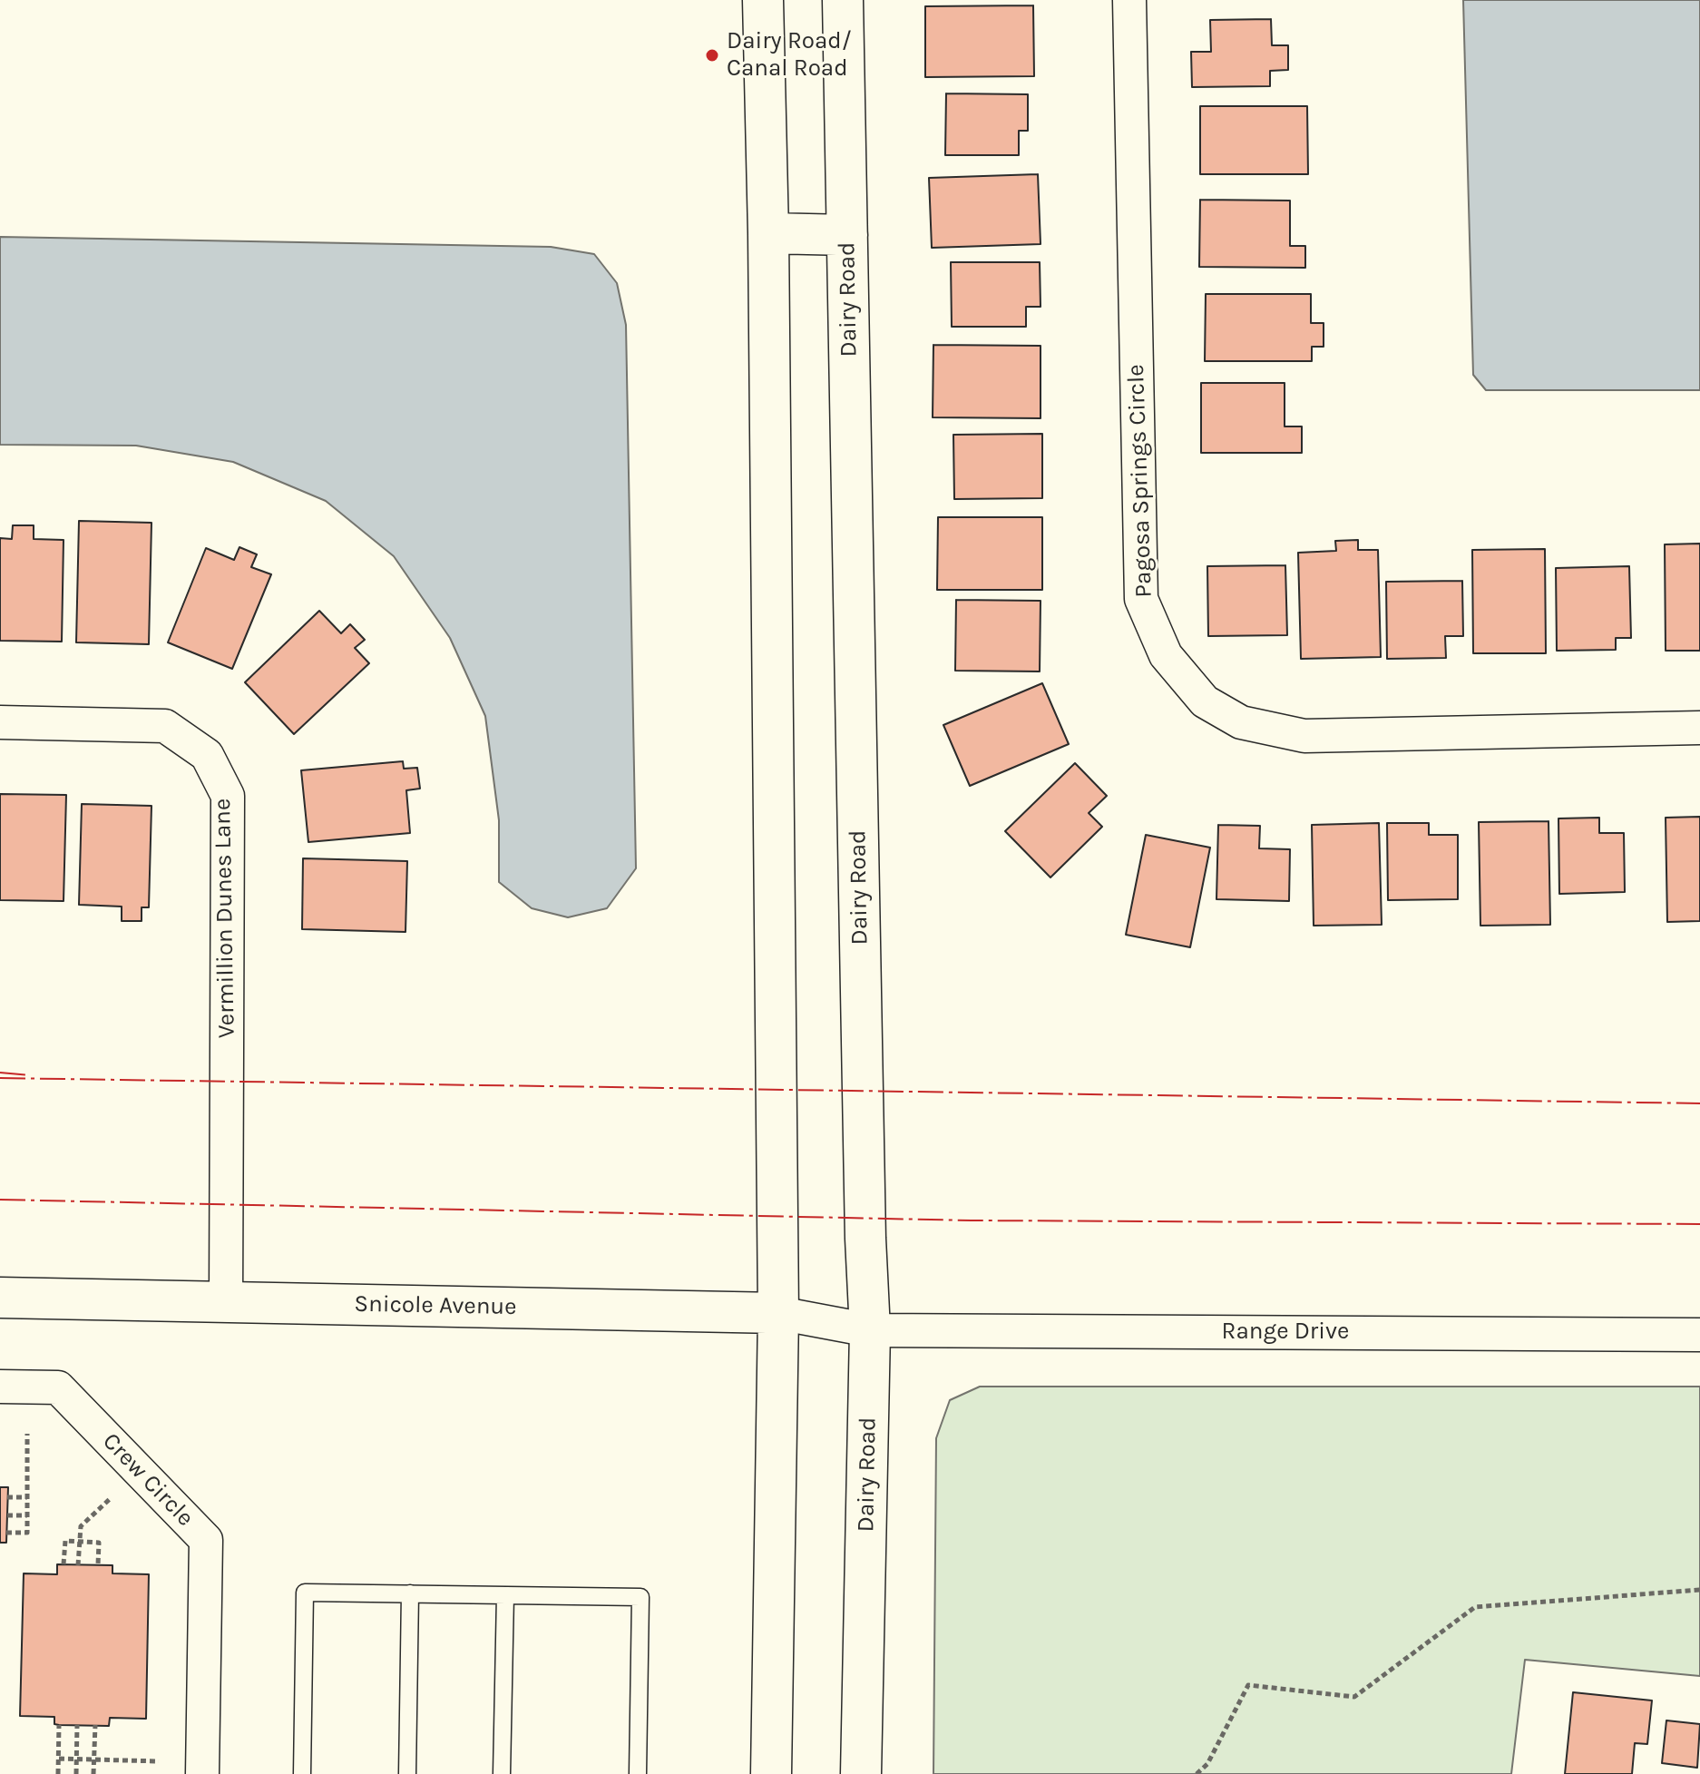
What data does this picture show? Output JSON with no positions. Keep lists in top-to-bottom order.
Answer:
{
  "streets": {
    "street": [
      "Dairy Road",
      "Pagosa Springs Circle",
      "Vermillion Dunes Lane",
      "Snicole Avenue",
      "Range Drive",
      "Crew Circle"
    ]
  },
  "crossings": [
    ["Dairy Road", "Snicole Avenue"],
    ["Dairy Road", "Range Drive"],
    ["Vermillion Dunes Lane", "Snicole Avenue"],
    ["Snicole Avenue", "Range Drive"]
  ],
  "places": ["Dairy Road/ Canal Road"]
}
